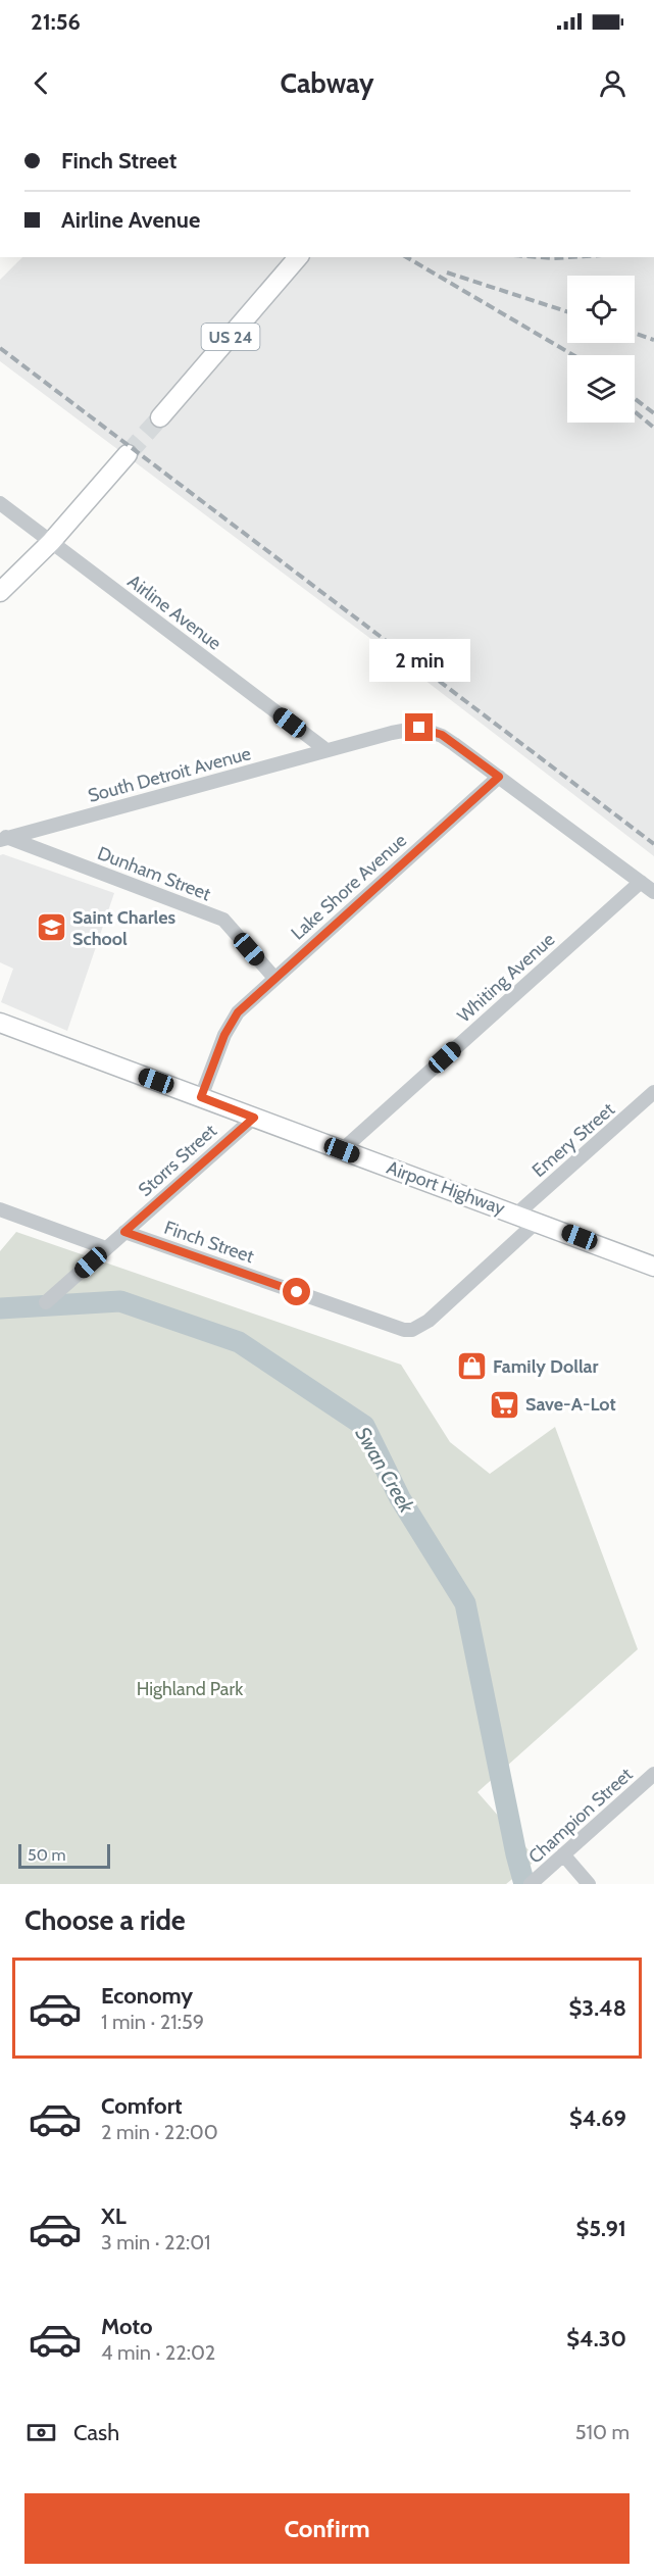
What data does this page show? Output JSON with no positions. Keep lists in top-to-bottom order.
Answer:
{
  "streets": {
    "main road": ["US 24", "Airport Highway"],
    "street": [
      "Airline Avenue",
      "South Detroit Avenue",
      "Dunham Street",
      "Lake Shore Avenue",
      "Whiting Avenue",
      "Emery Street",
      "Storrs Street",
      "Finch Street",
      "Champion Street"
    ]
  },
  "crossings": [
    ["Airline Avenue", "South Detroit Avenue"],
    ["South Detroit Avenue", "Dunham Street"],
    ["South Detroit Avenue", "Lake Shore Avenue"],
    ["Dunham Street", "Lake Shore Avenue"],
    ["Lake Shore Avenue", "Airport Highway"],
    ["Whiting Avenue", "Airport Highway"],
    ["Emery Street", "Airport Highway"],
    ["Storrs Street", "Airport Highway"],
    ["Storrs Street", "Finch Street"],
    ["Airport Highway", "Finch Street"]
  ],
  "water": ["Swan Creek"],
  "parks": ["Highland Park"],
  "places": {
    "school or university": ["Saint Charles School"],
    "shop": ["Family Dollar"],
    "supermarket": ["Save-A-Lot"]
  },
  "scale_bar": "50 m",
  "page": {
    "status": "21:56",
    "header": "Cabway",
    "banner": ["Finch Street", "Airline Avenue"],
    "bubble": "2 min",
    "scale": "50 m",
    "heading": "Choose a ride",
    "list": [
      {
        "name": "Economy",
        "note": "1 min · 21:59",
        "value": "$3.48"
      },
      {
        "name": "Comfort",
        "note": "2 min · 22:00",
        "value": "$4.69"
      },
      {
        "name": "XL",
        "note": "3 min · 22:01",
        "value": "$5.91"
      },
      {
        "name": "Moto",
        "note": "4 min · 22:02",
        "value": "$4.30"
      }
    ],
    "pay": ["Cash", "510 m"],
    "buttons": "Confirm"
  }
}
